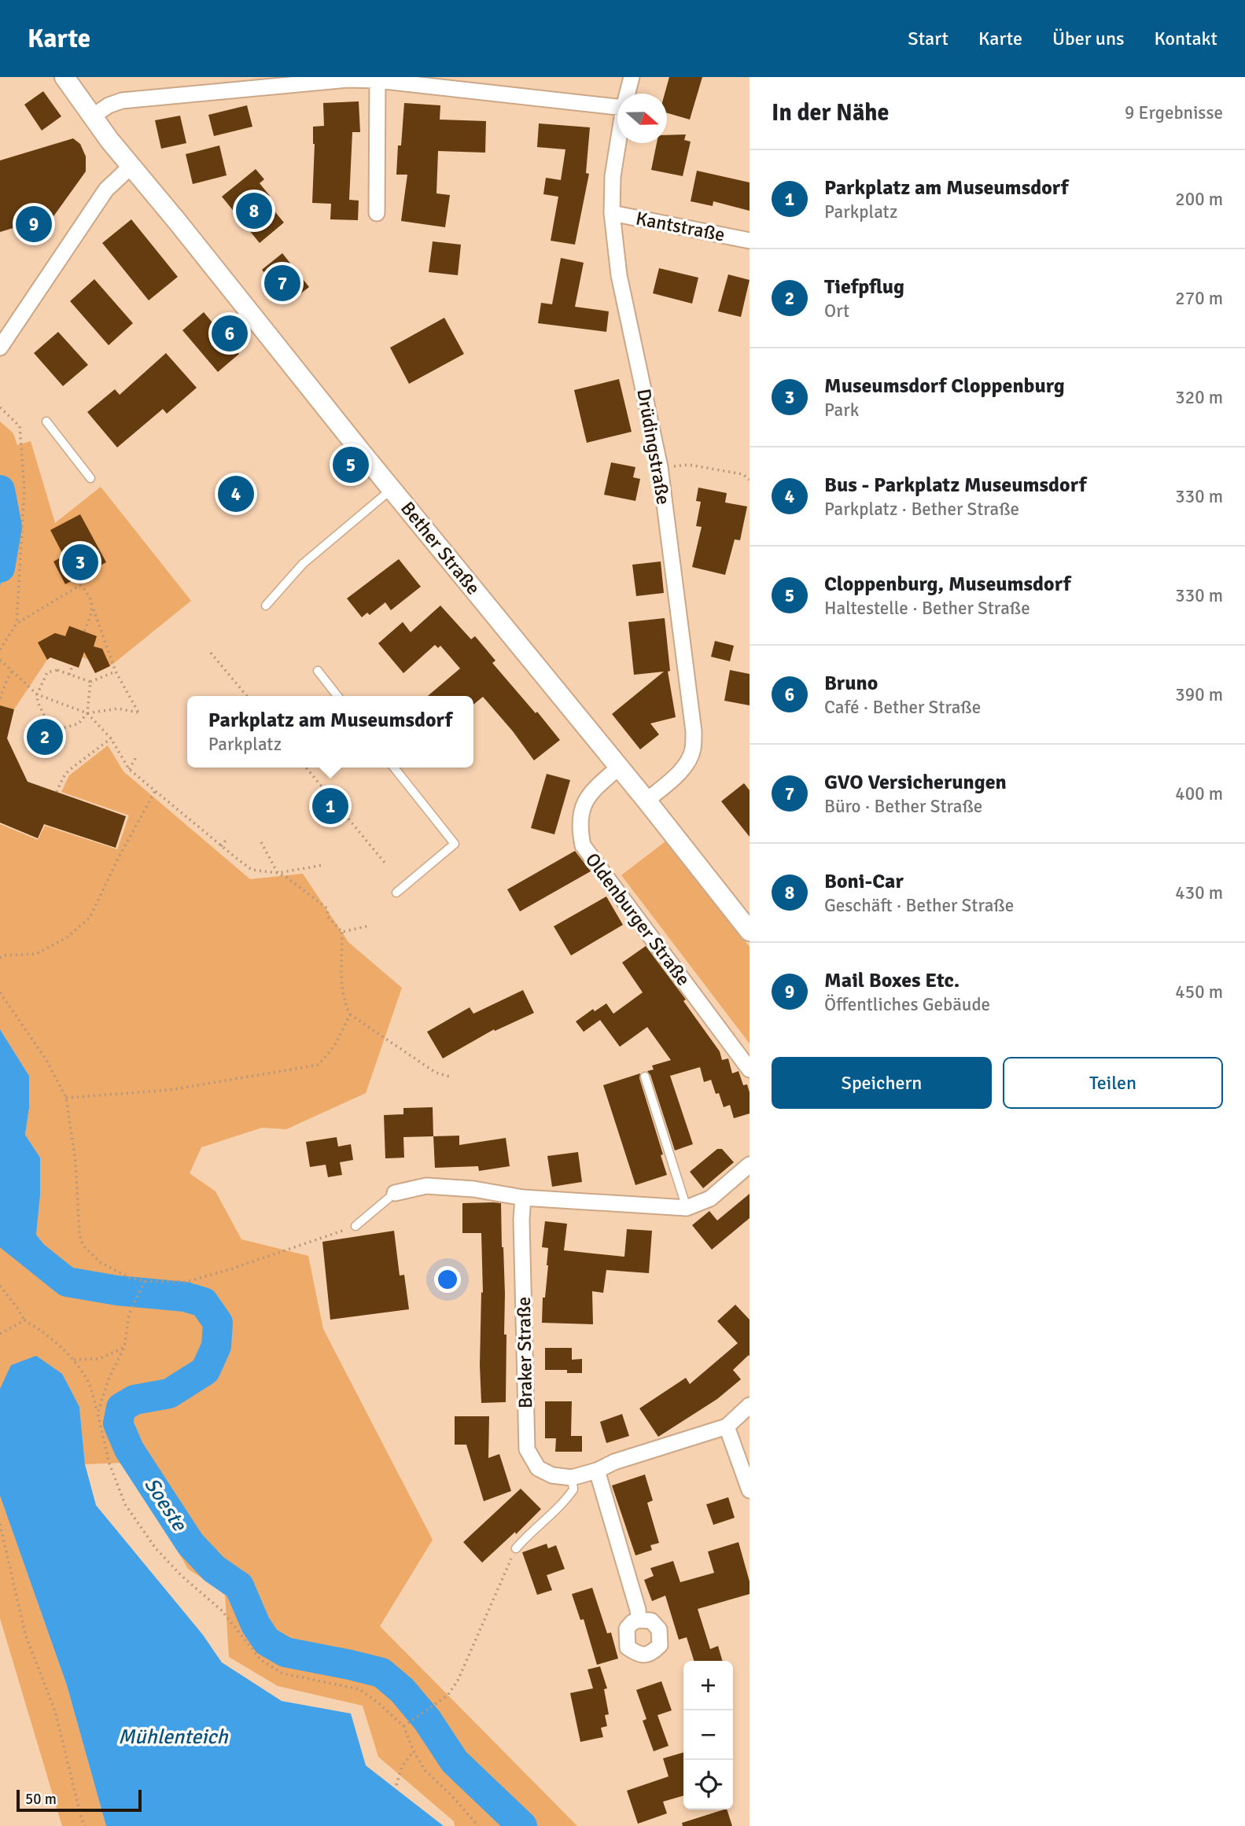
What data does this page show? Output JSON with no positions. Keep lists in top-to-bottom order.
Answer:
{
  "streets": {
    "street": [
      "Kantstraße",
      "Drüdingstraße",
      "Bether Straße",
      "Oldenburger Straße",
      "Braker Straße"
    ]
  },
  "crossings": [
    ["Kantstraße", "Drüdingstraße"],
    ["Drüdingstraße", "Bether Straße"],
    ["Bether Straße", "Oldenburger Straße"]
  ],
  "water": ["Soeste", "Mühlenteich"],
  "scale_bar": "50 m",
  "north": "right",
  "page": {
    "header": "Karte",
    "nav": [
      "Start",
      "Karte",
      "Über uns",
      "Kontakt"
    ],
    "heading": ["In der Nähe", "9 Ergebnisse"],
    "list": [
      {
        "mark": "1",
        "name": "Parkplatz am Museumsdorf",
        "note": "Parkplatz",
        "value": "200 m"
      },
      {
        "mark": "2",
        "name": "Tiefpflug",
        "note": "Ort",
        "value": "270 m"
      },
      {
        "mark": "3",
        "name": "Museumsdorf Cloppenburg",
        "note": "Park",
        "value": "320 m"
      },
      {
        "mark": "4",
        "name": "Bus - Parkplatz Museumsdorf",
        "note": "Parkplatz · Bether Straße",
        "value": "330 m"
      },
      {
        "mark": "5",
        "name": "Cloppenburg, Museumsdorf",
        "note": "Haltestelle · Bether Straße",
        "value": "330 m"
      },
      {
        "mark": "6",
        "name": "Bruno",
        "note": "Café · Bether Straße",
        "value": "390 m"
      },
      {
        "mark": "7",
        "name": "GVO Versicherungen",
        "note": "Büro · Bether Straße",
        "value": "400 m"
      },
      {
        "mark": "8",
        "name": "Boni-Car",
        "note": "Geschäft · Bether Straße",
        "value": "430 m"
      },
      {
        "mark": "9",
        "name": "Mail Boxes Etc.",
        "note": "Öffentliches Gebäude",
        "value": "450 m"
      }
    ],
    "pins": [
      "8",
      "9",
      "7",
      "6",
      "5",
      "4",
      "3",
      "2",
      "1"
    ],
    "popup": ["Parkplatz am Museumsdorf", "Parkplatz"],
    "buttons": ["Speichern", "Teilen"],
    "map_buttons": ["+", "−"],
    "scale": "50 m"
  }
}
